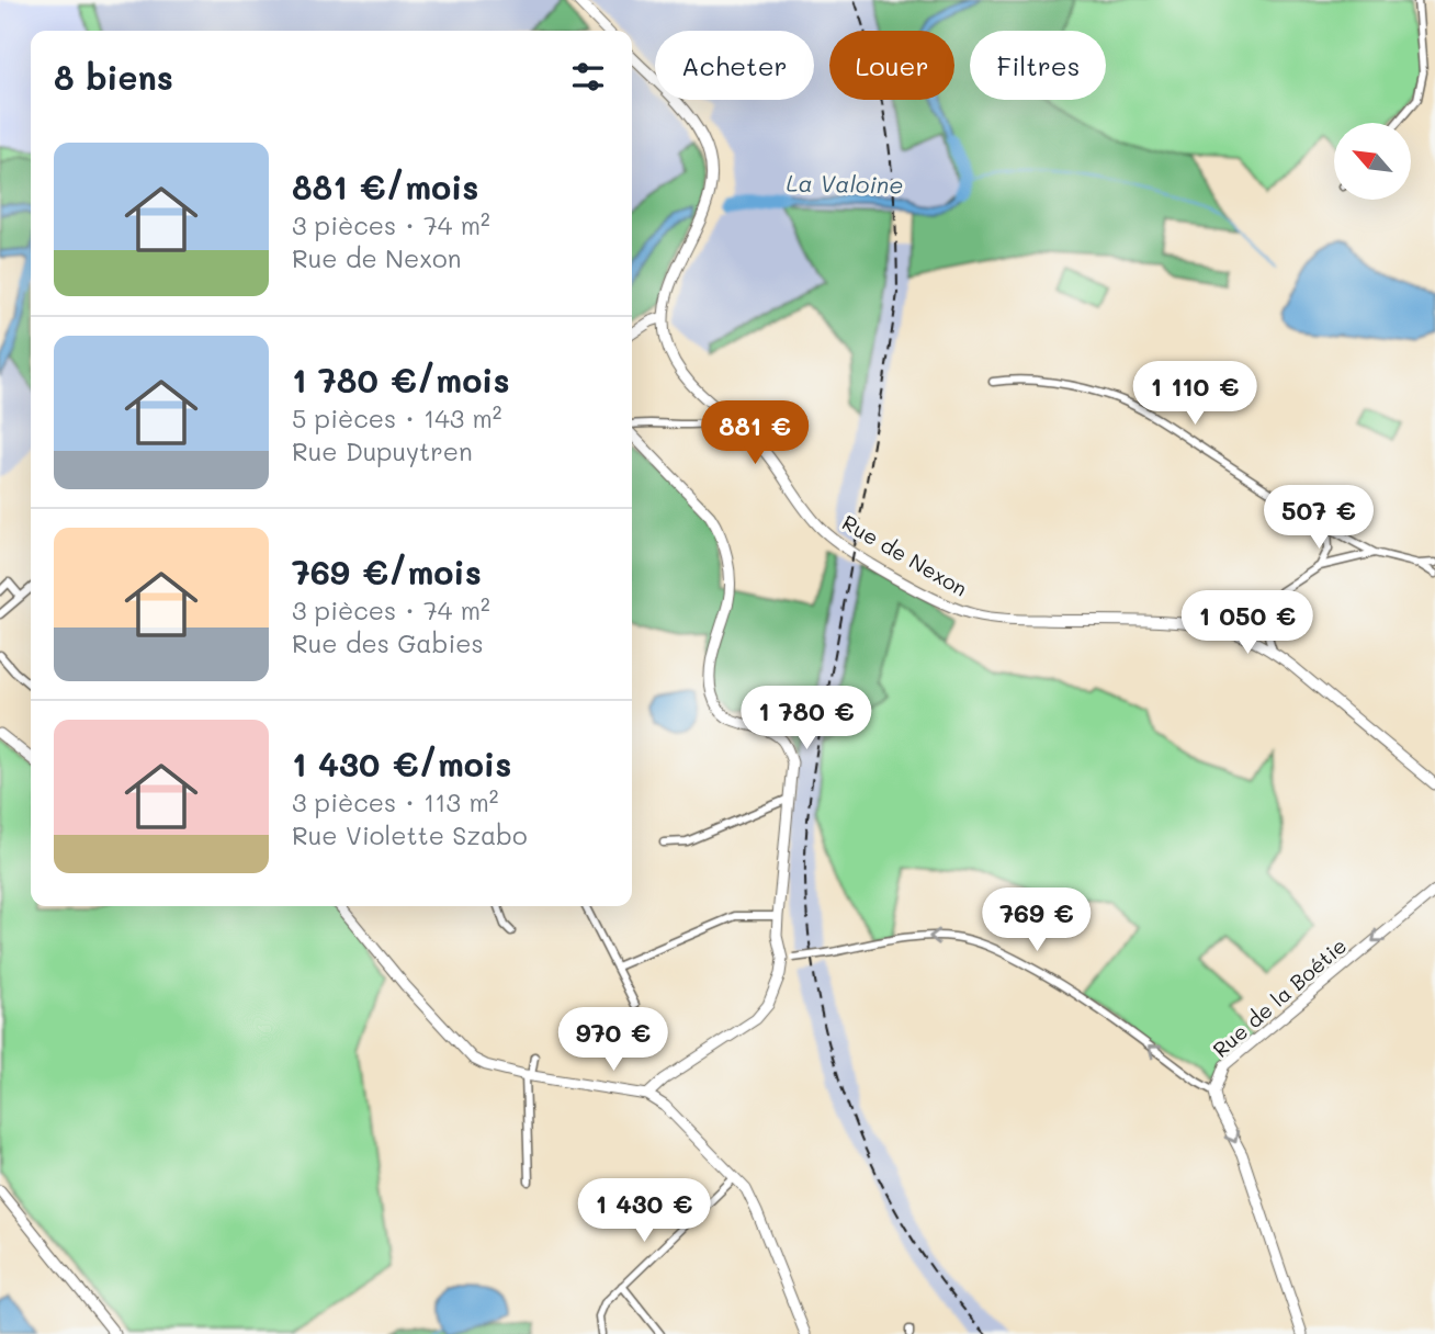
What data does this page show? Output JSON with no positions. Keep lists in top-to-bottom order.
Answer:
{
  "streets": {
    "street": ["Rue de Nexon", "Rue de la Boétie"]
  },
  "one_way": ["Rue de la Boétie"],
  "water": ["La Valoine"],
  "north": "top left",
  "page": {
    "chip": ["Acheter", "Louer", "Filtres"],
    "heading": "8 biens",
    "list": [
      {
        "name": "881 €/mois",
        "note": "3 pièces · 74 m² · Rue de Nexon"
      },
      {
        "name": "1 780 €/mois",
        "note": "5 pièces · 143 m² · Rue Dupuytren"
      },
      {
        "name": "769 €/mois",
        "note": "3 pièces · 74 m² · Rue des Gabies"
      },
      {
        "name": "1 430 €/mois",
        "note": "3 pièces · 113 m² · Rue Violette Szabo"
      }
    ],
    "price": [
      "1 110 €",
      "881 €",
      "507 €",
      "1 050 €",
      "1 780 €",
      "769 €",
      "970 €",
      "1 430 €"
    ]
  }
}
